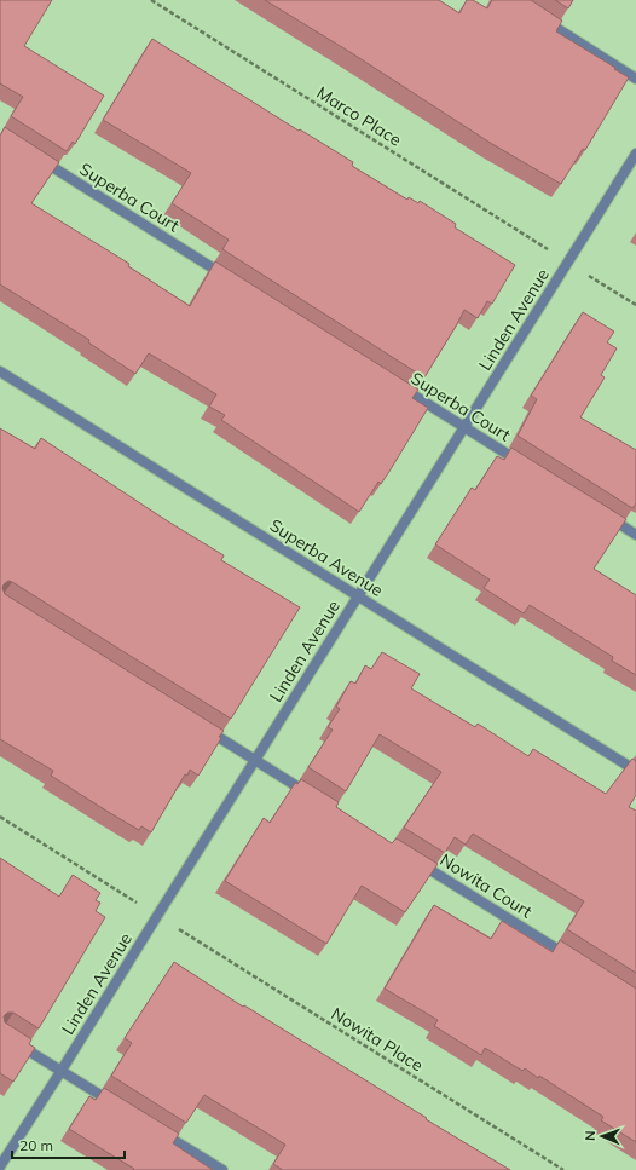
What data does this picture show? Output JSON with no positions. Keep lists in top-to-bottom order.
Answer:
{
  "streets": {
    "street": [
      "Superba Court",
      "Linden Avenue",
      "Superba Avenue",
      "Nowita Court"
    ],
    "path": ["Marco Place", "Nowita Place"]
  },
  "crossings": [
    ["Superba Court", "Linden Avenue"],
    ["Linden Avenue", "Superba Avenue"]
  ],
  "scale_bar": "20 m",
  "north": "left"
}
